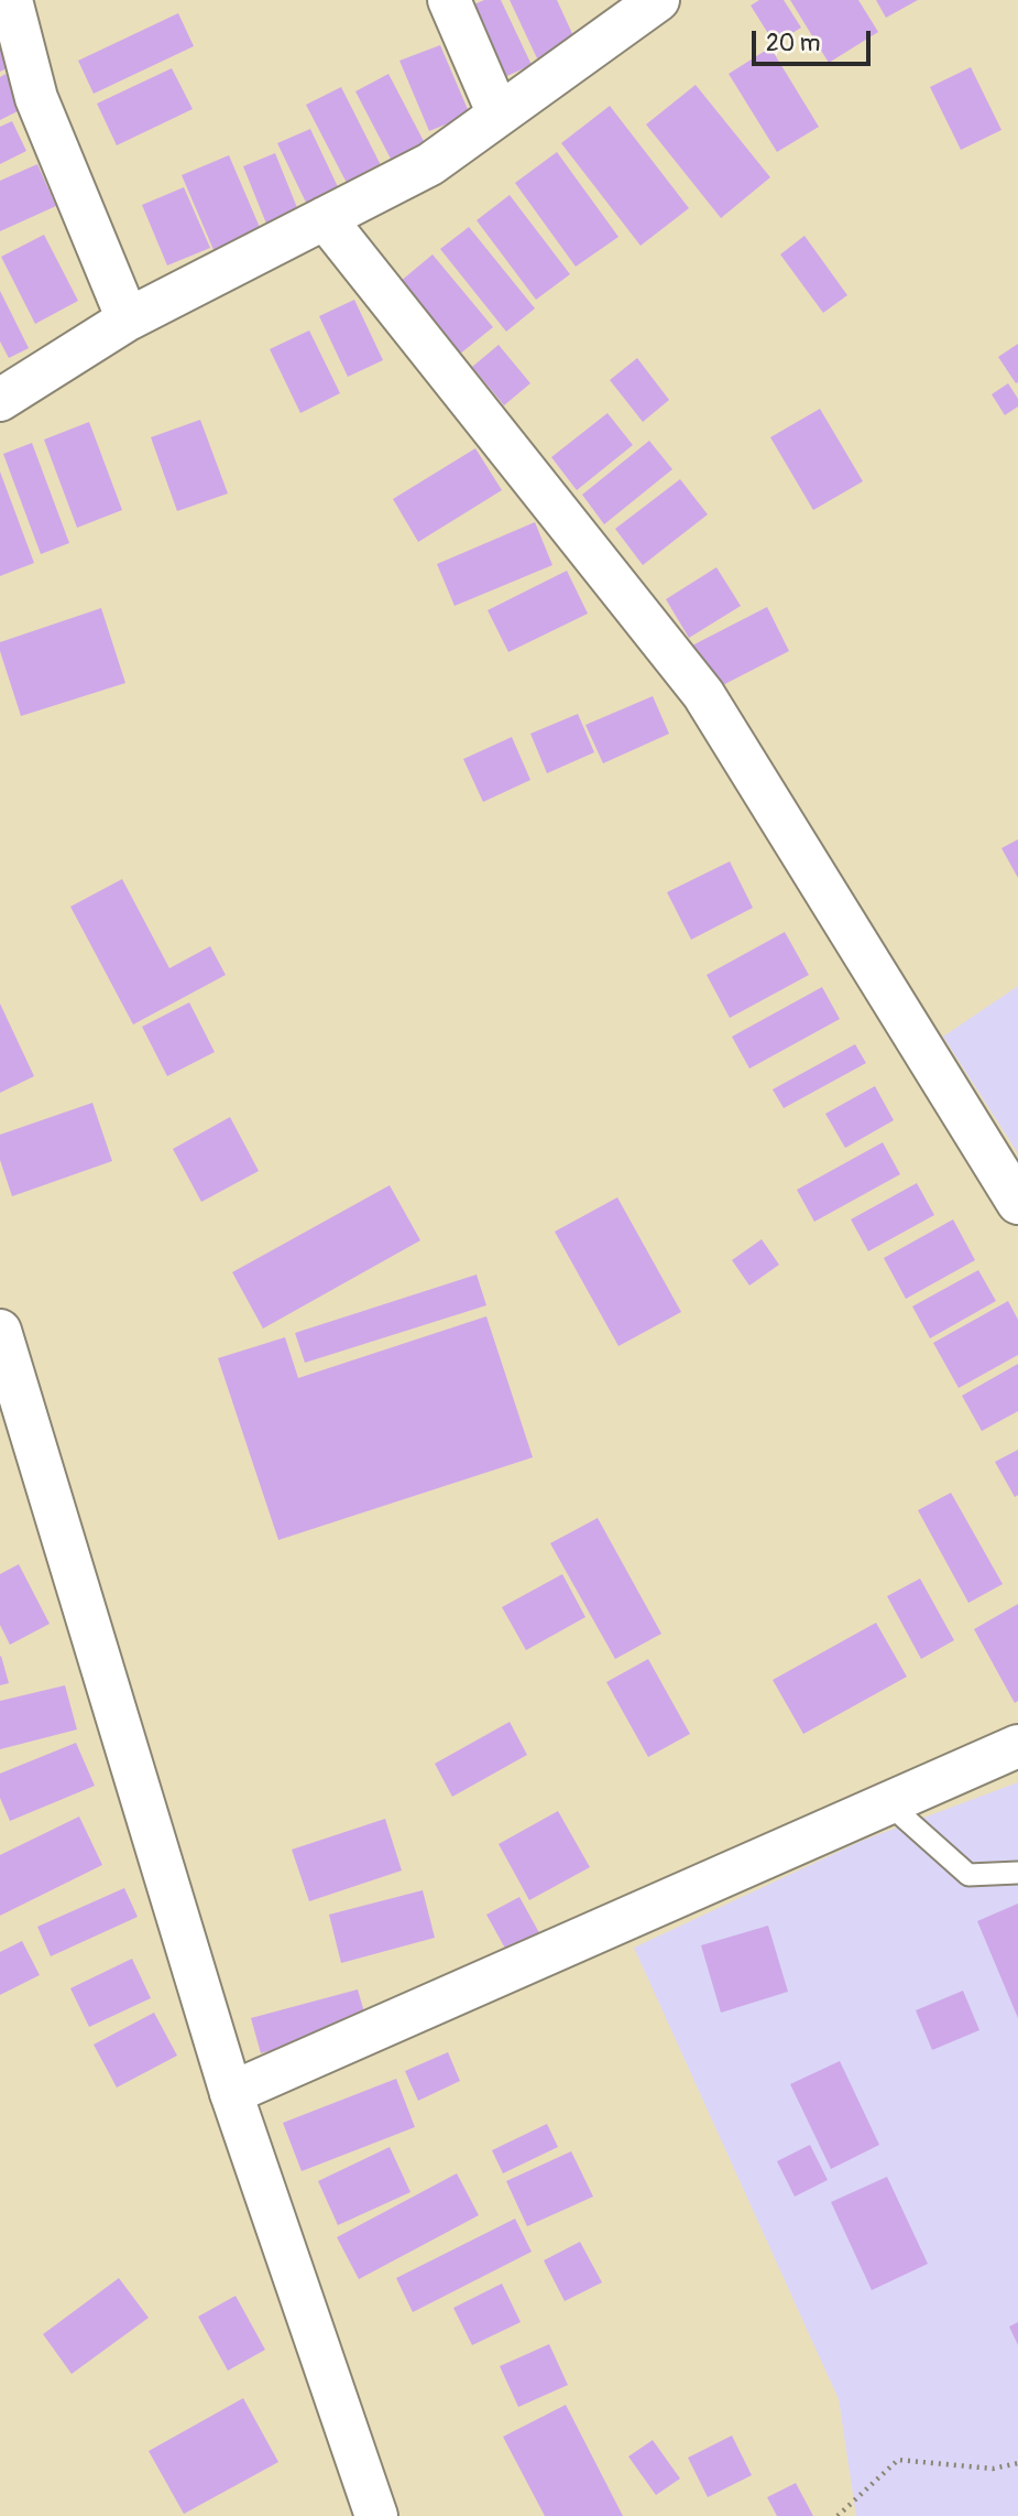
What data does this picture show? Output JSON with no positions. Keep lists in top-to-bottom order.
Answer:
{
  "scale_bar": "20 m"
}
